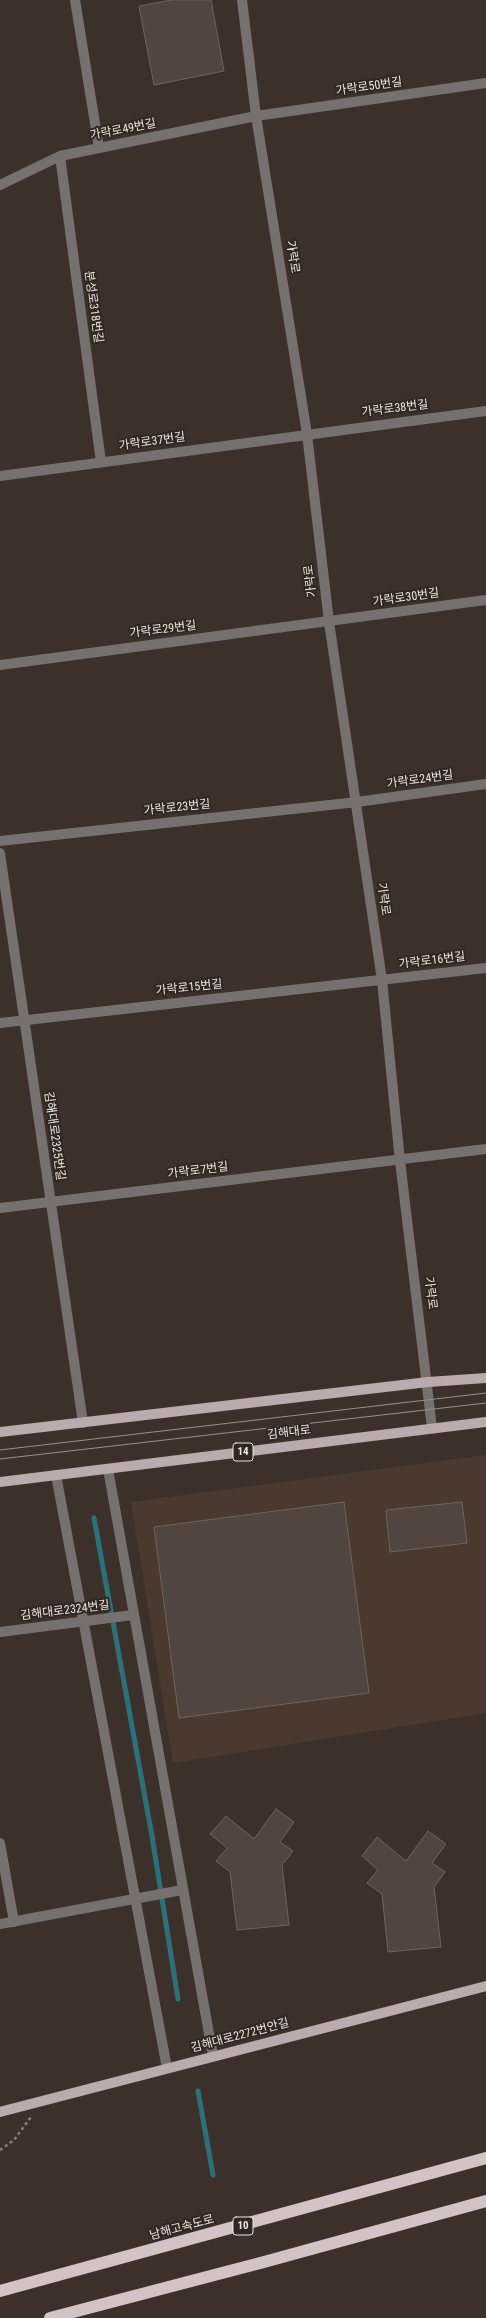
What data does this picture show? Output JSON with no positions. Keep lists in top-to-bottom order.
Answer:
{
  "streets": {
    "highway": ["10", "남해고속도로"],
    "main road": ["김해대로", "14", "김해대로2272번안길"],
    "street": [
      "가락로50번길",
      "가락로49번길",
      "가락로",
      "분성로318번길",
      "가락로38번길",
      "가락로37번길",
      "가락로30번길",
      "가락로29번길",
      "가락로24번길",
      "가락로23번길",
      "가락로16번길",
      "가락로15번길",
      "김해대로2325번길",
      "가락로7번길",
      "김해대로2324번길"
    ]
  },
  "crossings": [
    ["가락로50번길", "가락로49번길"],
    ["가락로50번길", "가락로"],
    ["가락로49번길", "가락로"],
    ["가락로49번길", "분성로318번길"],
    ["가락로", "가락로38번길"],
    ["가락로", "가락로37번길"],
    ["가락로", "가락로30번길"],
    ["가락로", "가락로29번길"],
    ["가락로", "가락로24번길"],
    ["가락로", "가락로23번길"],
    ["가락로", "가락로16번길"],
    ["가락로", "가락로15번길"],
    ["가락로", "가락로7번길"],
    ["가락로", "김해대로"],
    ["분성로318번길", "가락로37번길"],
    ["가락로38번길", "가락로37번길"],
    ["가락로30번길", "가락로29번길"],
    ["가락로24번길", "가락로23번길"],
    ["가락로16번길", "가락로15번길"],
    ["가락로15번길", "김해대로2325번길"],
    ["김해대로2325번길", "가락로7번길"]
  ]
}
